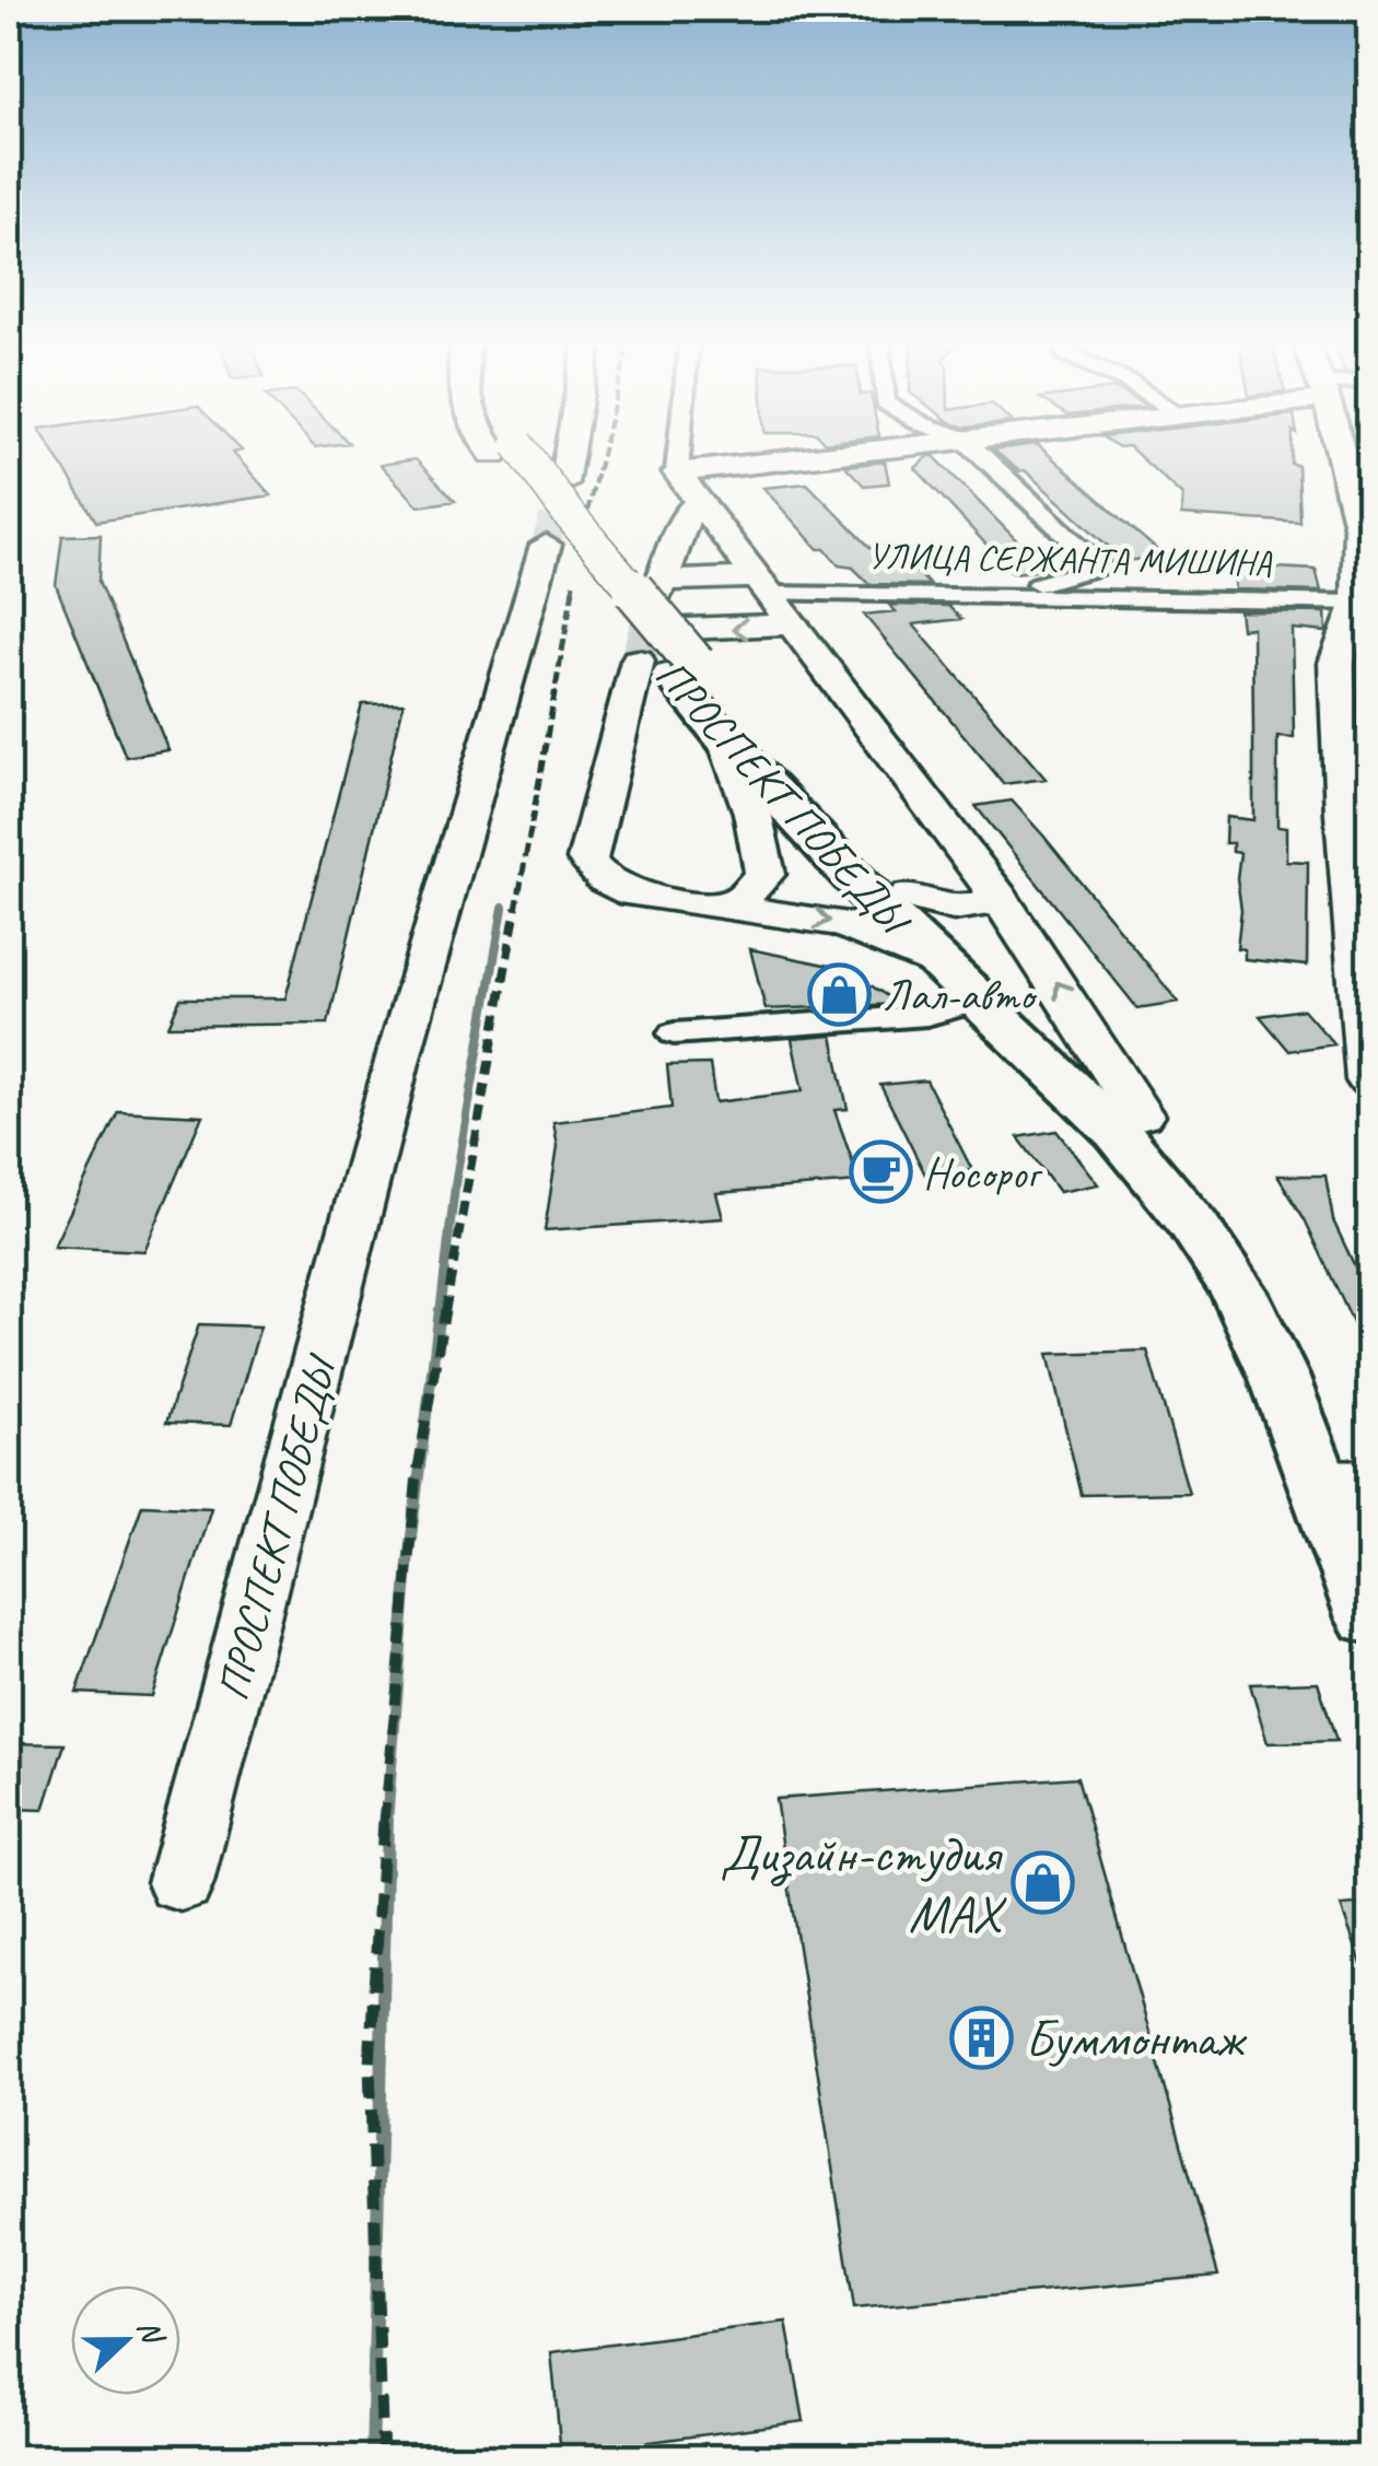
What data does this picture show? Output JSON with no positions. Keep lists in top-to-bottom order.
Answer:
{
  "streets": {
    "main road": ["ПРОСПЕКТ ПОБЕДЫ"],
    "street": ["УЛИЦА СЕРЖАНТА МИШИНА"]
  },
  "places": {
    "shop": ["Лал-авто", "Дизайн-студия МAX"],
    "cafe": ["Носорог"],
    "building": ["Буммонтаж"]
  },
  "north": "right"
}
